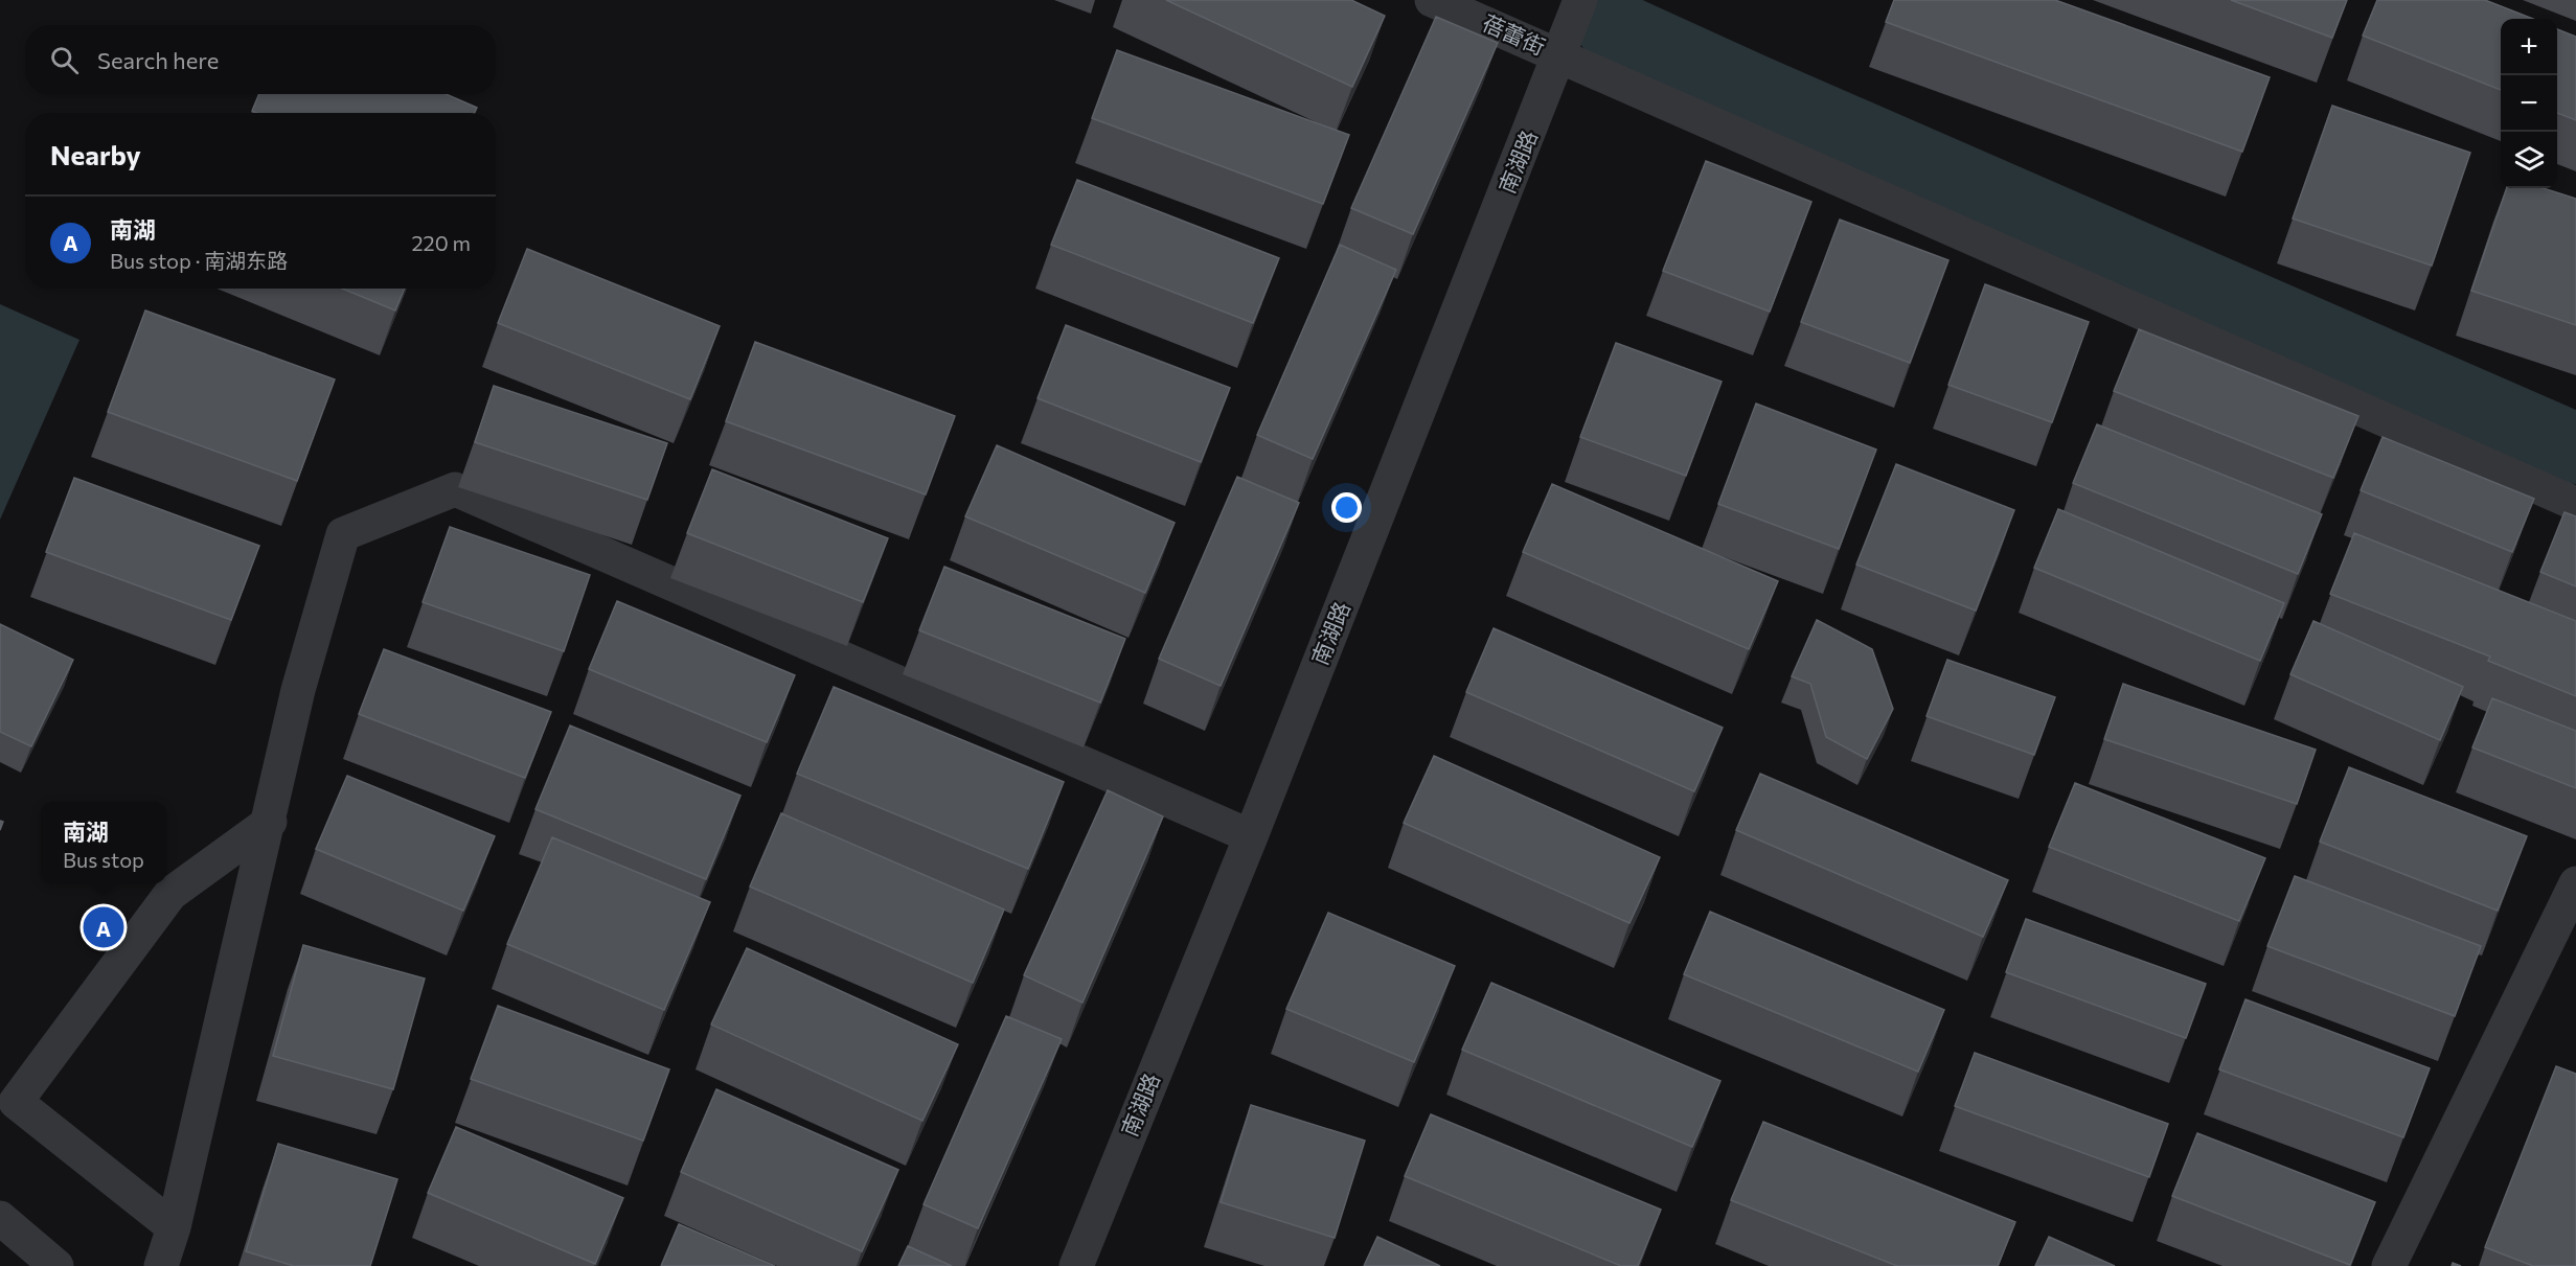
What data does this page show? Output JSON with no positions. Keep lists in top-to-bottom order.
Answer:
{
  "streets": {
    "street": ["蓓蕾街", "南湖路"]
  },
  "crossings": [
    ["蓓蕾街", "南湖路"]
  ],
  "page": {
    "map_buttons": ["+", "−"],
    "search": "Search here",
    "heading": "Nearby",
    "list": [
      {
        "mark": "A",
        "name": "南湖",
        "note": "Bus stop · 南湖东路",
        "value": "220 m"
      }
    ],
    "popup": ["南湖", "Bus stop"],
    "pins": "A"
  }
}
